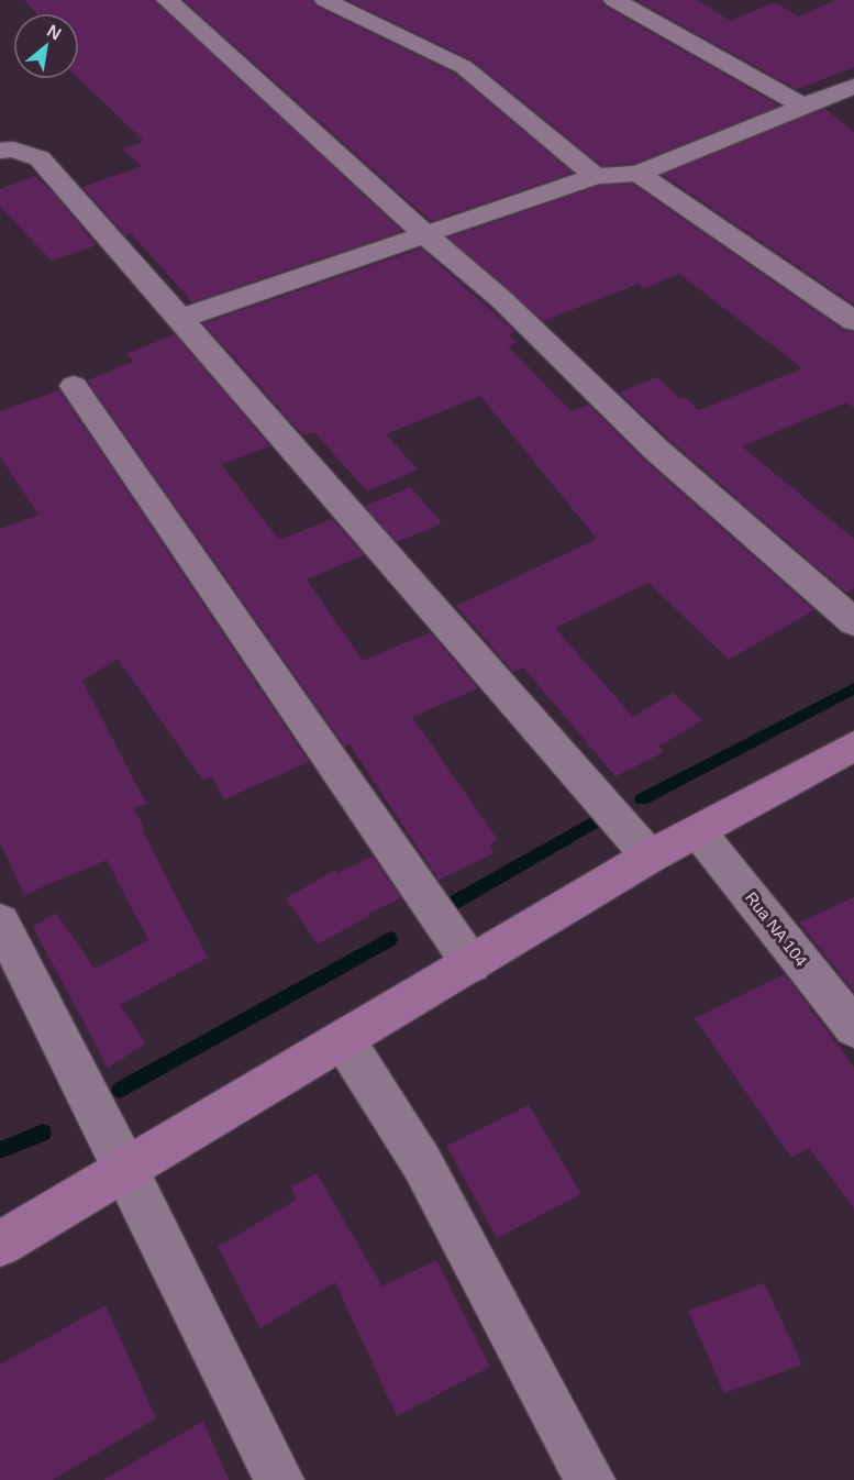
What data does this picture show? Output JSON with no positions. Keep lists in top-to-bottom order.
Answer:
{
  "streets": {
    "street": ["Rua NA 104"]
  },
  "north": "top right"
}
